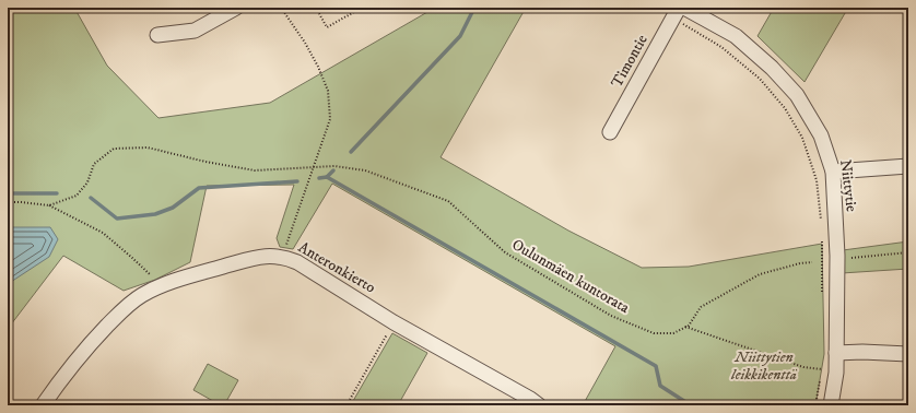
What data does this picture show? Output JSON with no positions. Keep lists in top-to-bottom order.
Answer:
{
  "streets": {
    "street": ["Timontie", "Niittytie", "Anteronkierto"],
    "path": ["Oulunmäen kuntorata"]
  },
  "parks": ["Niittytien leikkikenttä"]
}
